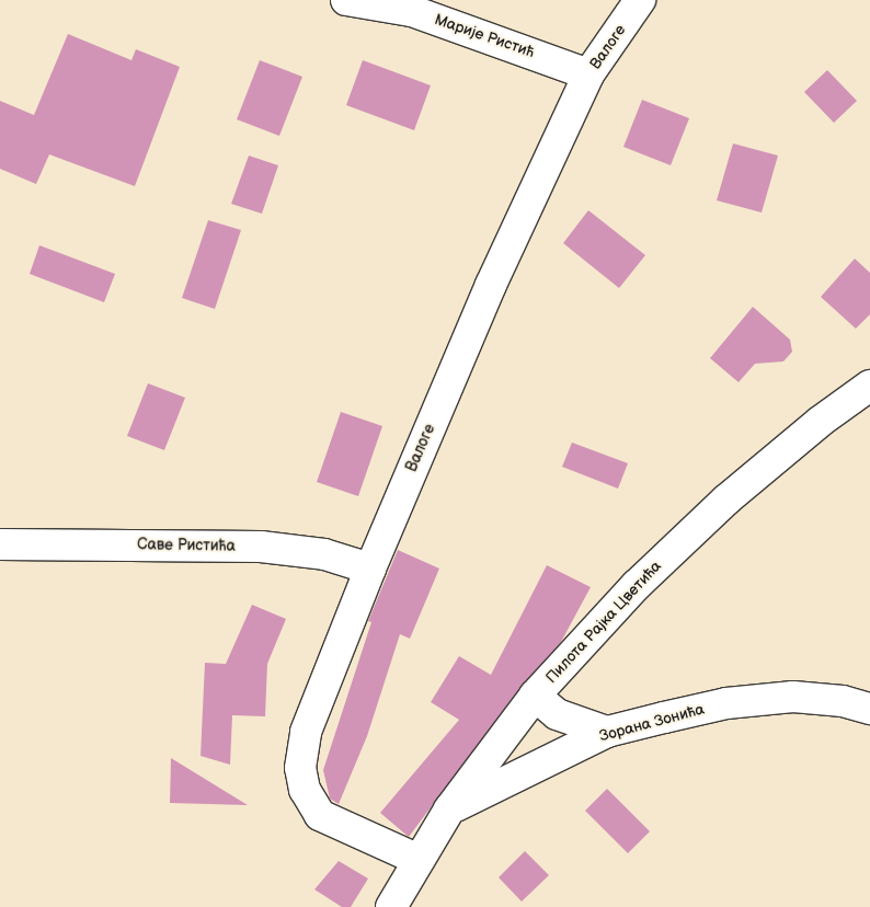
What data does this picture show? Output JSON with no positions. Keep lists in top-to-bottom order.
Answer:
{
  "streets": {
    "street": [
      "Марије Ристић",
      "Валоге",
      "Саве Ристића",
      "Пилота Рајка Цветића",
      "Зорана Зонића"
    ]
  },
  "crossings": [
    ["Марије Ристић", "Валоге"],
    ["Валоге", "Саве Ристића"],
    ["Валоге", "Пилота Рајка Цветића"],
    ["Пилота Рајка Цветића", "Зорана Зонића"]
  ]
}
